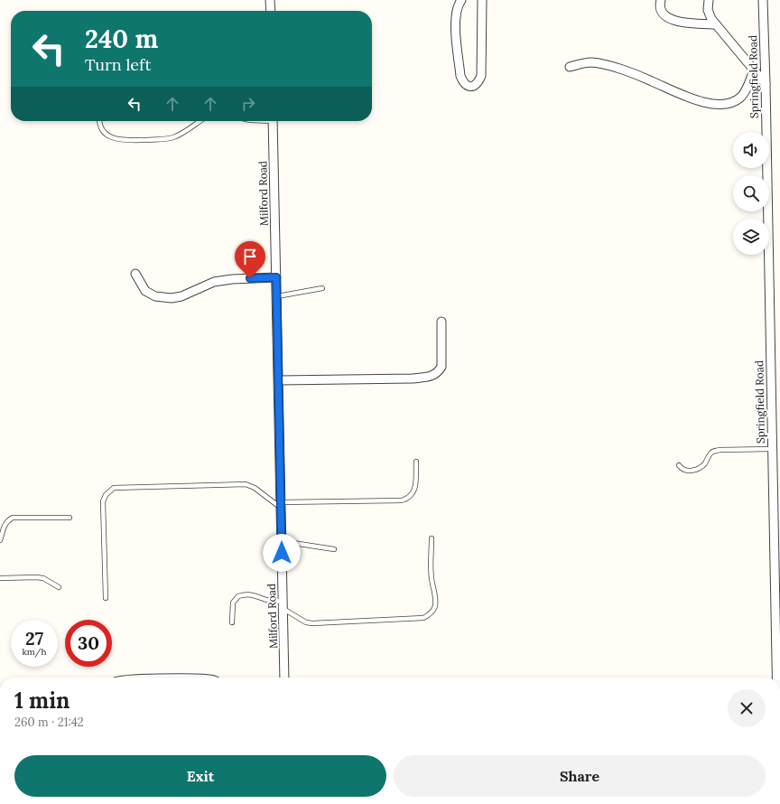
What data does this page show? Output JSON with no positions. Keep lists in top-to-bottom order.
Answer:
{
  "streets": {
    "street": ["Springfield Road", "Milford Road"]
  },
  "page": {
    "turn": ["240 m", "Turn left"],
    "speed": "27 km/h",
    "limit": "30",
    "heading": ["1 min", "260 m · 21:42"],
    "buttons": ["Exit", "Share"]
  }
}
